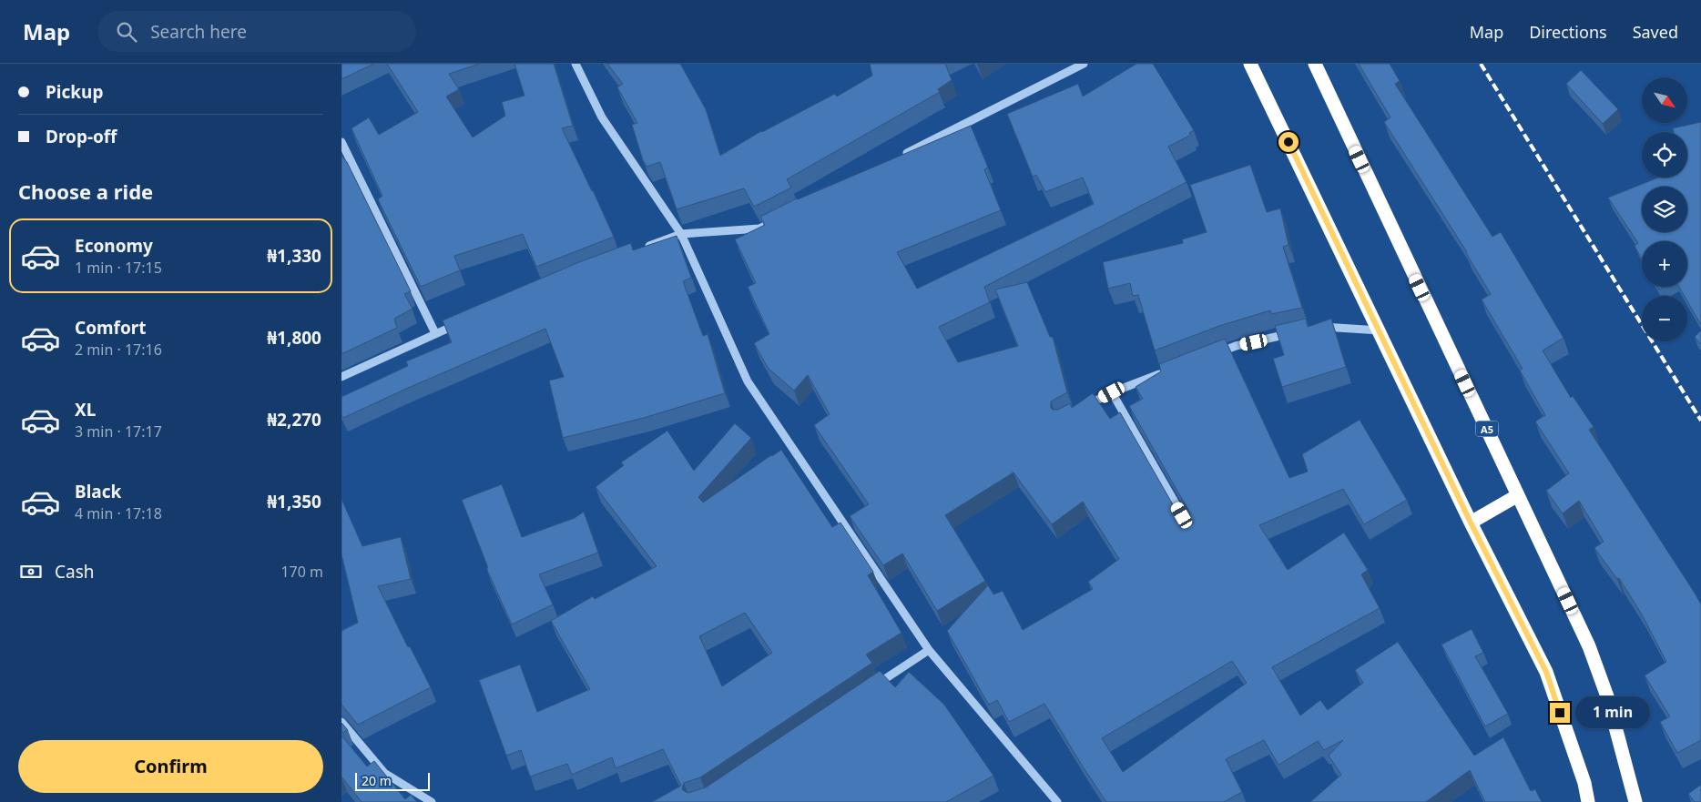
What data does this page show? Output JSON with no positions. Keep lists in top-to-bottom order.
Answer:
{
  "streets": {
    "highway": ["A5"]
  },
  "scale_bar": "20 m",
  "north": "bottom right",
  "page": {
    "header": "Map",
    "search": "Search here",
    "nav": ["Map", "Directions", "Saved"],
    "banner": ["Pickup", "Drop-off"],
    "map_buttons": ["+", "−"],
    "heading": "Choose a ride",
    "list": [
      {
        "name": "Economy",
        "note": "1 min · 17:15",
        "value": "₦1,330"
      },
      {
        "name": "Comfort",
        "note": "2 min · 17:16",
        "value": "₦1,800"
      },
      {
        "name": "XL",
        "note": "3 min · 17:17",
        "value": "₦2,270"
      },
      {
        "name": "Black",
        "note": "4 min · 17:18",
        "value": "₦1,350"
      }
    ],
    "pay": ["Cash", "170 m"],
    "bubble": "1 min",
    "buttons": "Confirm",
    "scale": "20 m"
  }
}
